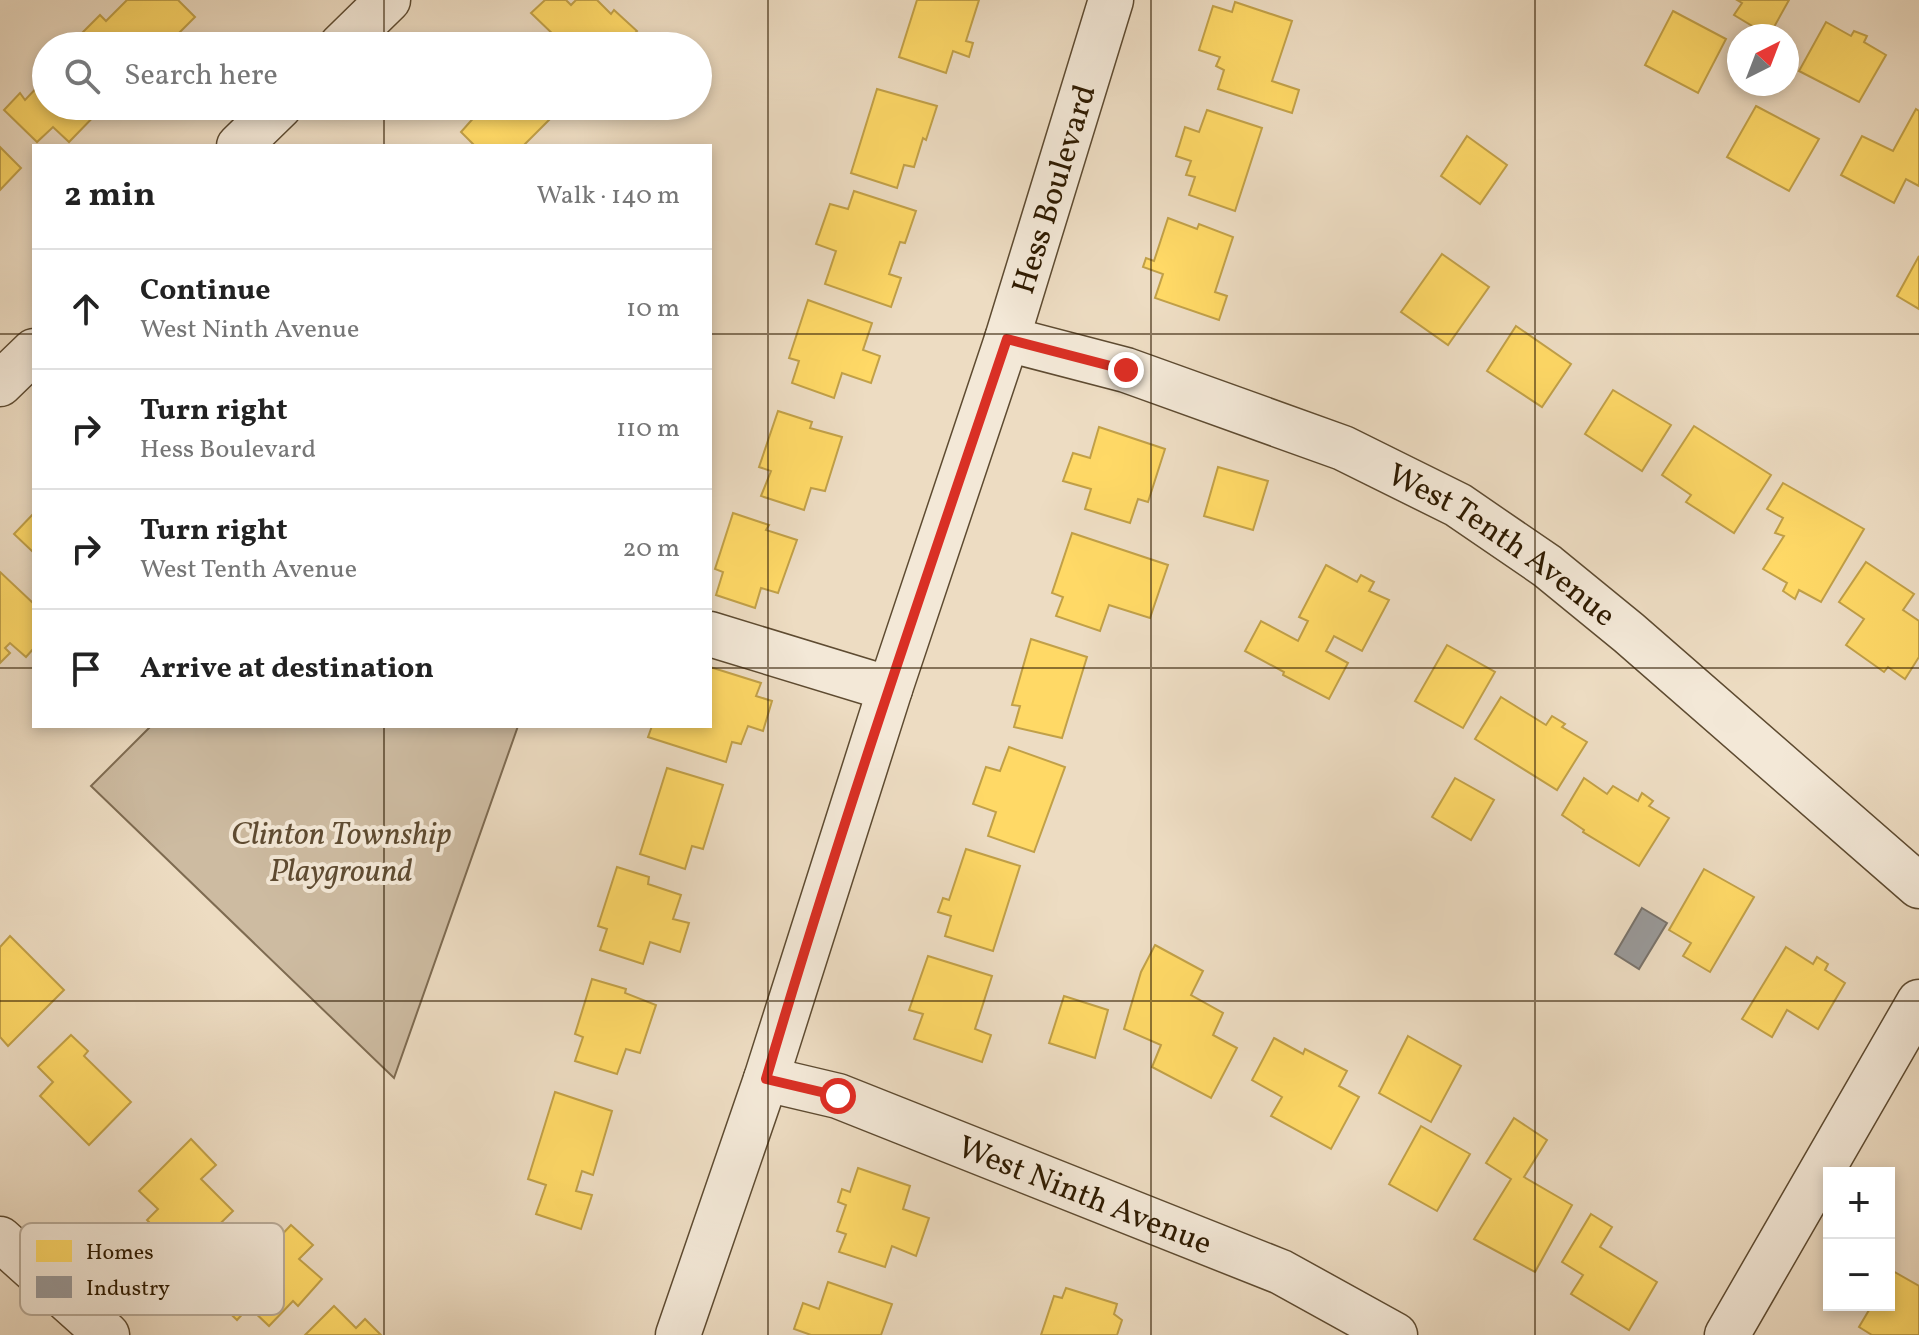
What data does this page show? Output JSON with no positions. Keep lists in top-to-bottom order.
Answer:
{
  "streets": {
    "street": ["Hess Boulevard", "West Tenth Avenue", "West Ninth Avenue"]
  },
  "crossings": [
    ["Hess Boulevard", "West Tenth Avenue"],
    ["Hess Boulevard", "West Ninth Avenue"]
  ],
  "parks": ["Clinton Township Playground"],
  "legend": ["Homes", "Industry"],
  "north": "top right",
  "page": {
    "search": "Search here",
    "heading": ["2 min", "Walk · 140 m"],
    "list": [
      ["Continue", "West Ninth Avenue", "10 m"],
      ["Turn right", "Hess Boulevard", "110 m"],
      ["Turn right", "West Tenth Avenue", "20 m"],
      "Arrive at destination"
    ],
    "map_buttons": ["+", "−"]
  }
}
